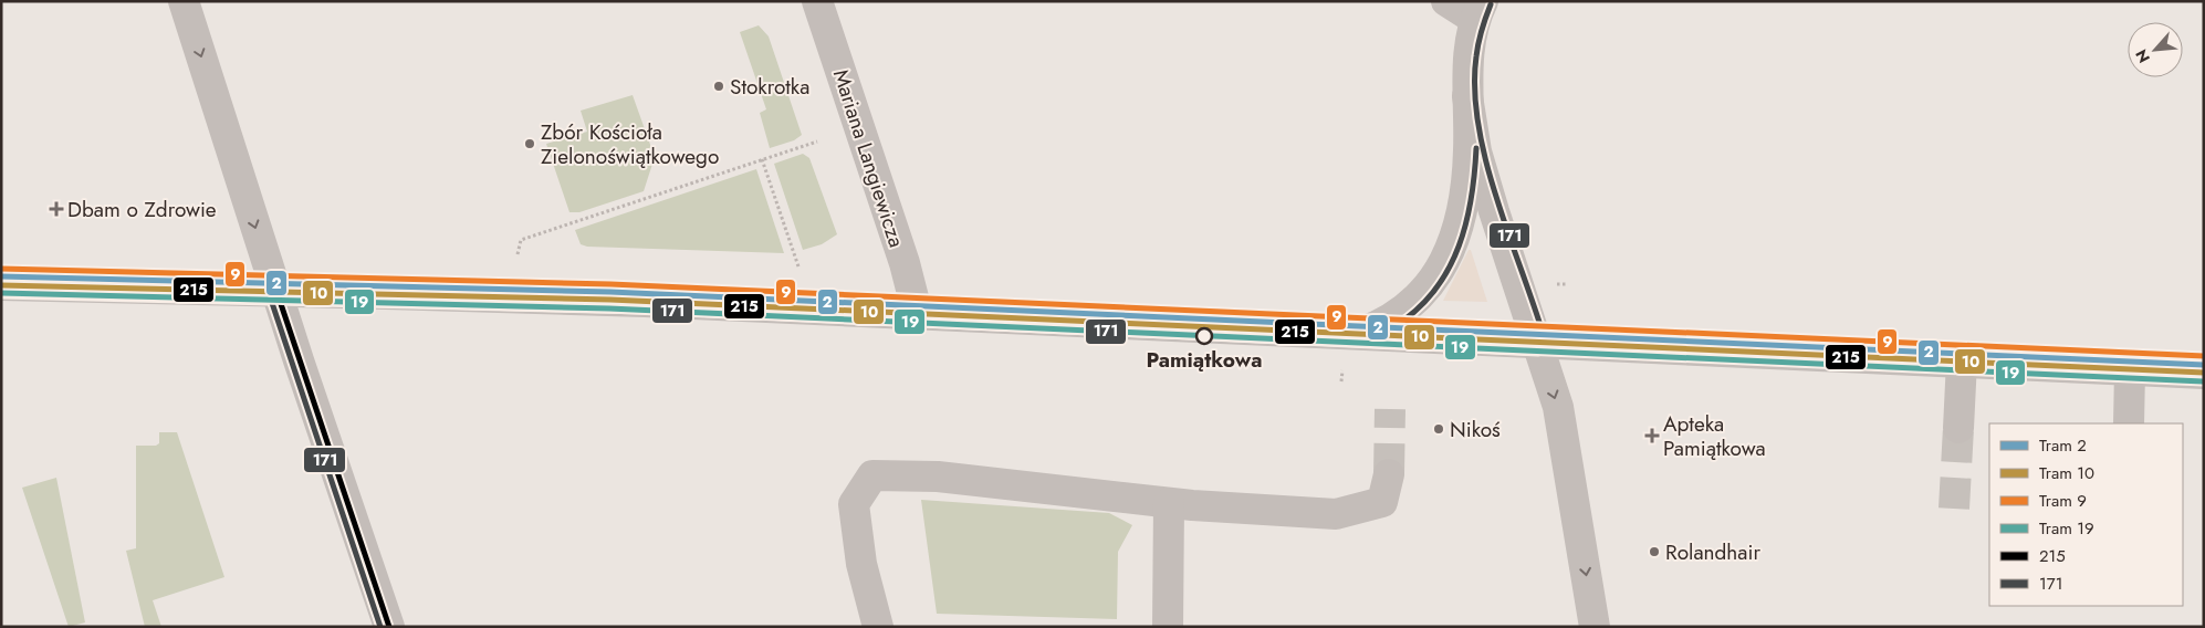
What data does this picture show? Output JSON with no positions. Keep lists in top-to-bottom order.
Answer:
{
  "streets": {
    "street": ["Mariana Langiewicza"]
  },
  "places": {
    "other": [
      "Stokrotka",
      "Zbór Kościoła Zielonoświątkowego",
      "Pamiątkowa",
      "Nikoś",
      "Rolandhair"
    ],
    "health": ["Dbam o Zdrowie", "Apteka Pamiątkowa"]
  },
  "lines": [
    "transit line 171",
    "tram line 9",
    "tram line 2",
    "tram line 10",
    "transit line 215",
    "tram line 19"
  ],
  "legend": [
    "Tram 2",
    "Tram 10",
    "Tram 9",
    "Tram 19",
    "215",
    "171"
  ],
  "north": "bottom left"
}
